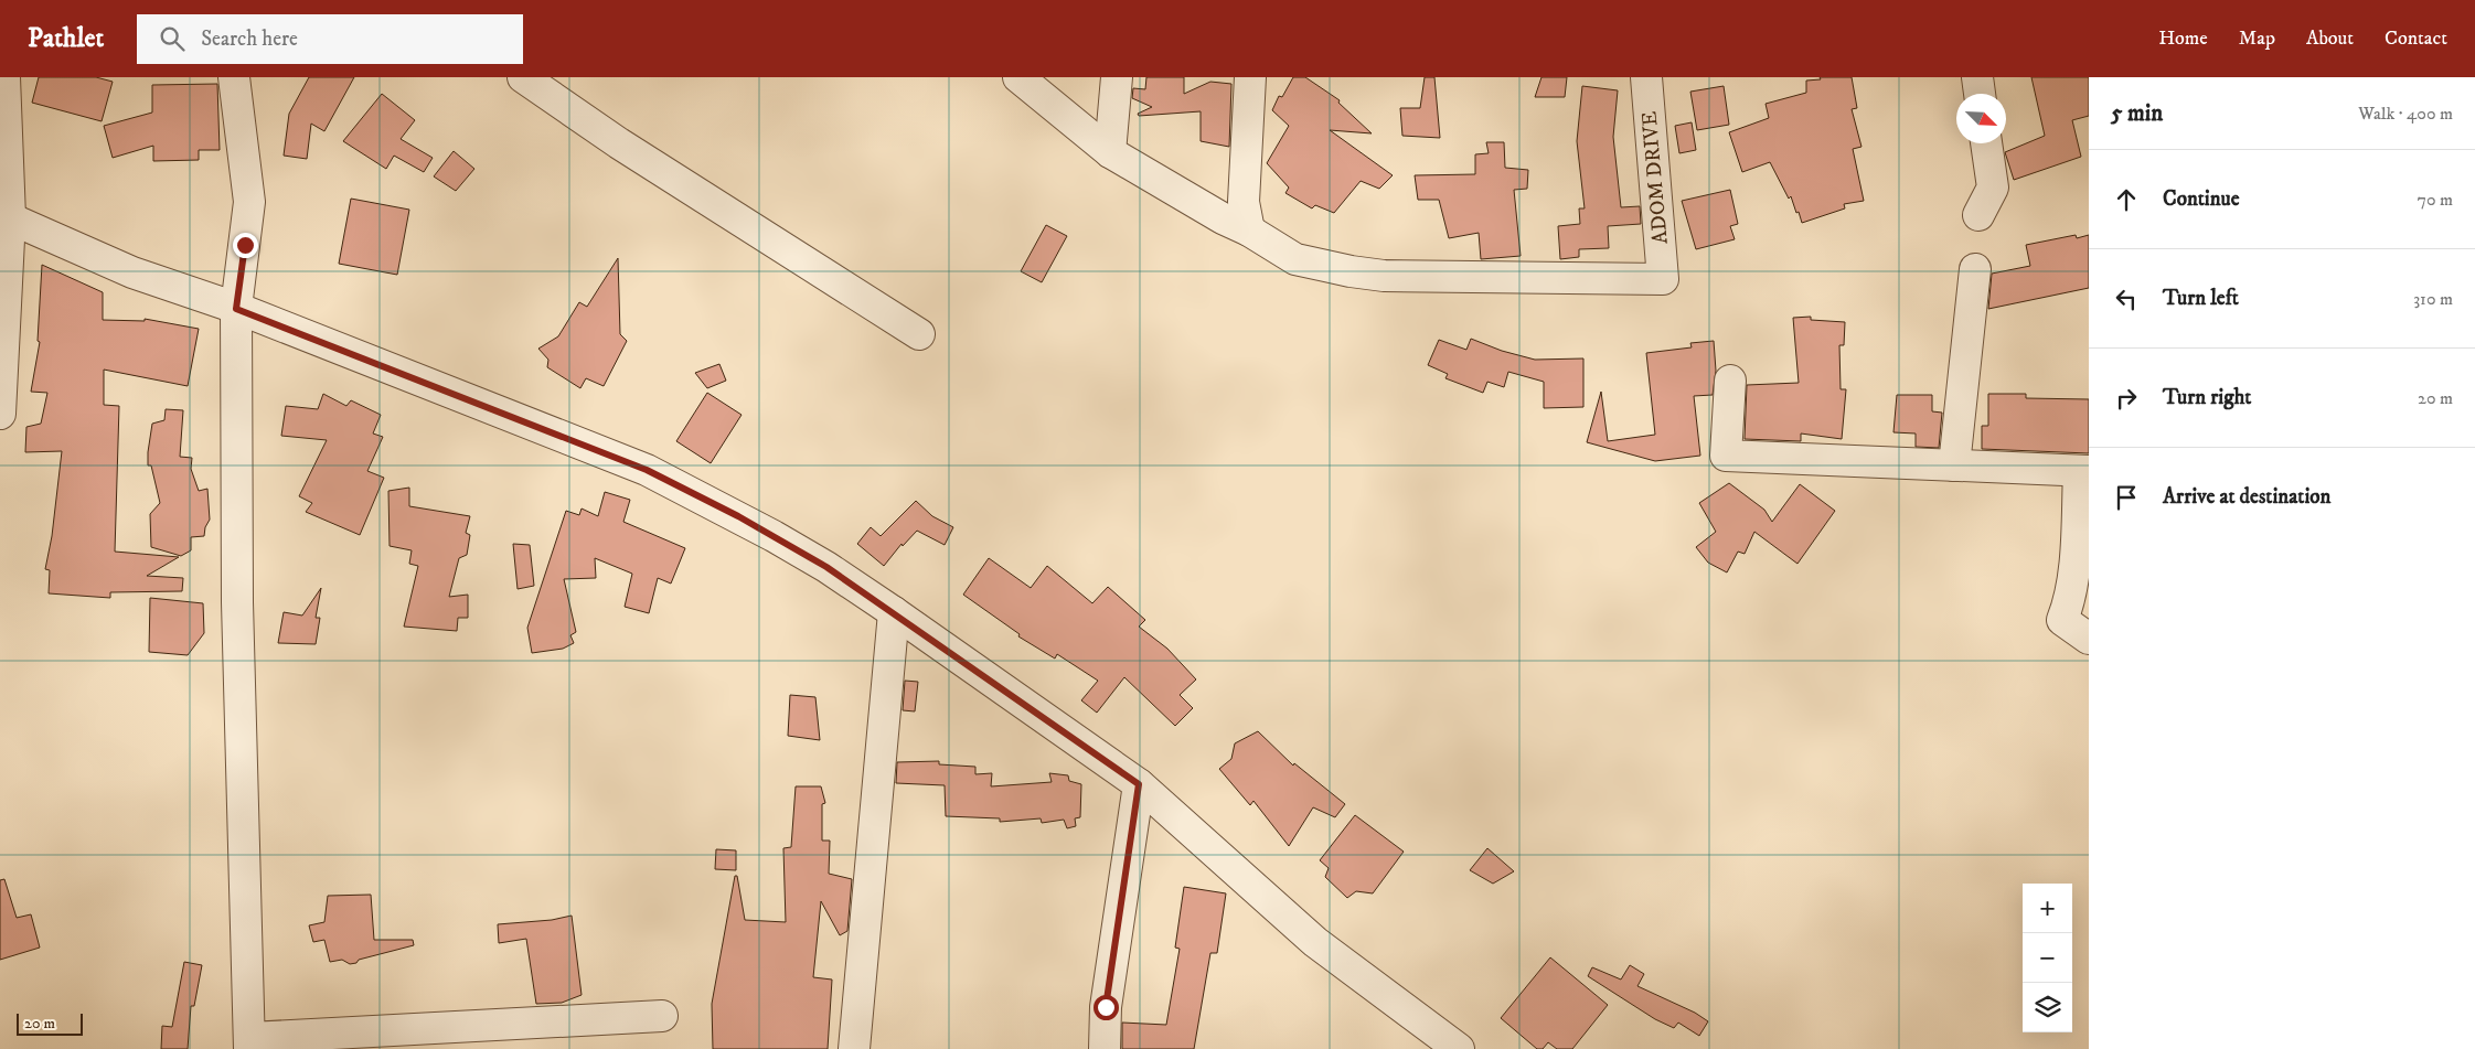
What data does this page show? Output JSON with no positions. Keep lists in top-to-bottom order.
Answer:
{
  "streets": {
    "street": ["ADOM DRIVE"]
  },
  "scale_bar": "20 m",
  "north": "bottom right",
  "page": {
    "header": "Pathlet",
    "search": "Search here",
    "nav": [
      "Home",
      "Map",
      "About",
      "Contact"
    ],
    "heading": ["5 min", "Walk · 400 m"],
    "list": [
      ["Continue", "70 m"],
      ["Turn left", "310 m"],
      ["Turn right", "20 m"],
      "Arrive at destination"
    ],
    "map_buttons": ["+", "−"],
    "scale": "20 m"
  }
}
